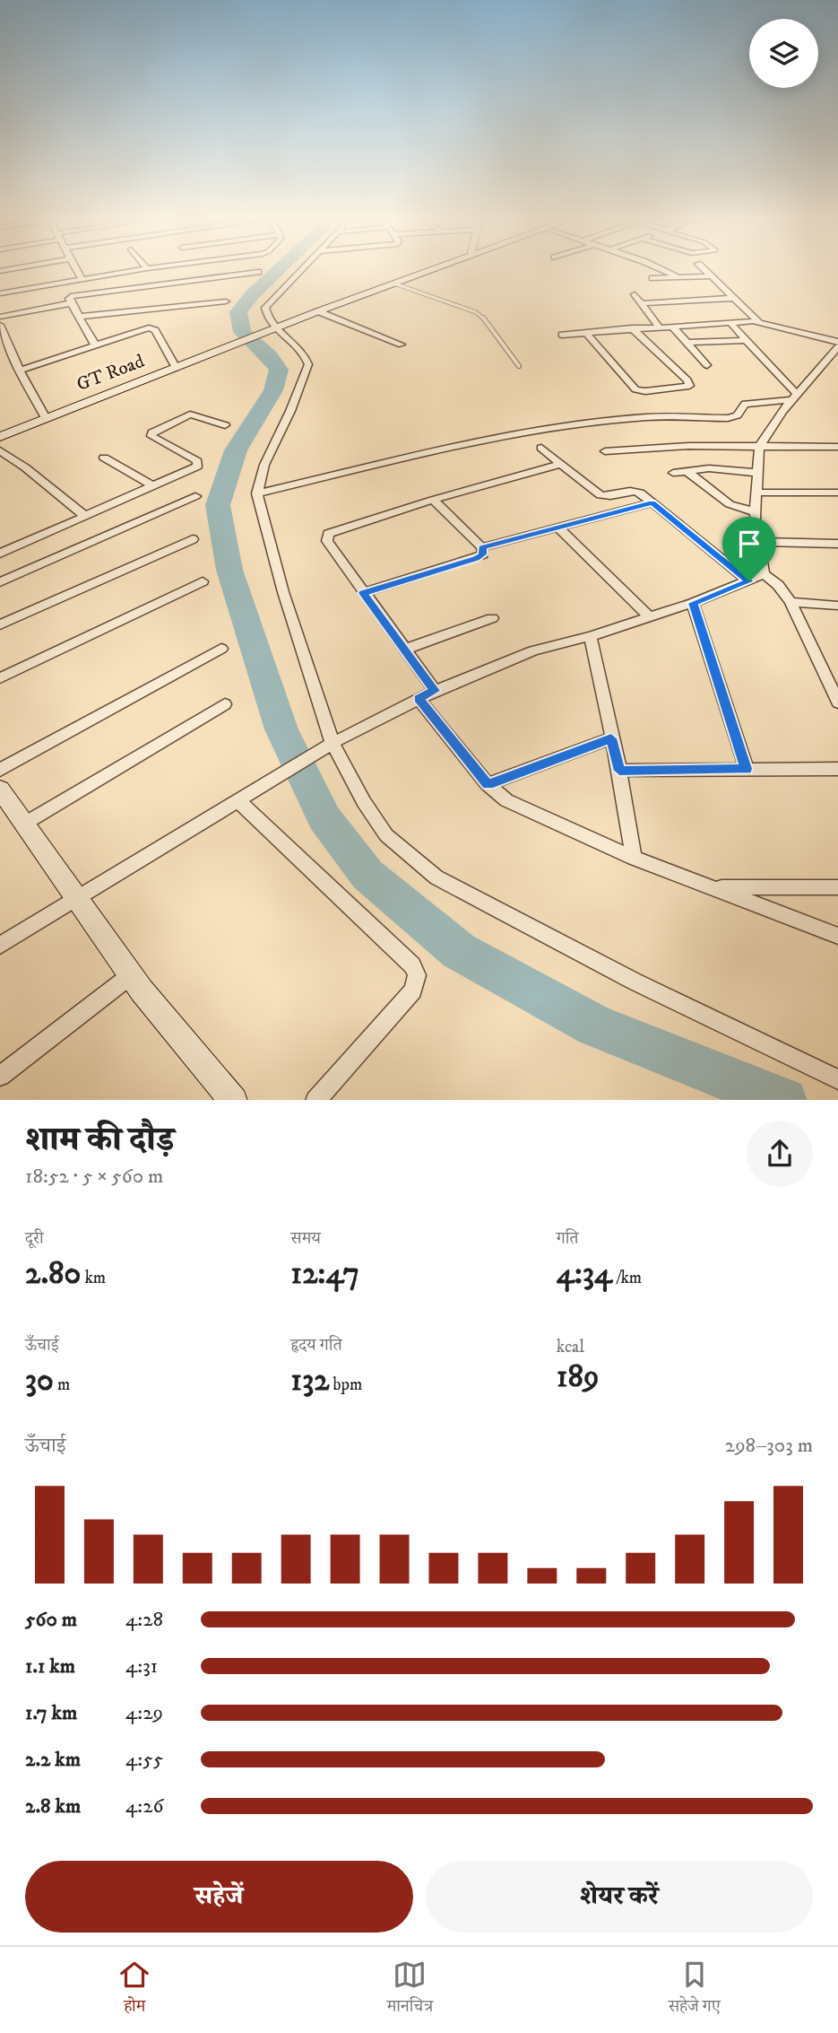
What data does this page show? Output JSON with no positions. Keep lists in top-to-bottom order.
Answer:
{
  "streets": {
    "main road": ["GT Road"]
  },
  "page": {
    "heading": ["शाम की दौड़", "18:52 · 5 × 560 m"],
    "stats": [
      ["दूरी", "2.80 km"],
      ["समय", "12:47"],
      ["गति", "4:34 /km"],
      ["ऊँचाई", "30 m"],
      ["हृदय गति", "132 bpm"],
      ["kcal", "189"]
    ],
    "chart": ["ऊँचाई", "298–303 m"],
    "list": [
      {
        "name": "560 m",
        "note": "4:28"
      },
      {
        "name": "1.1 km",
        "note": "4:31"
      },
      {
        "name": "1.7 km",
        "note": "4:29"
      },
      {
        "name": "2.2 km",
        "note": "4:55"
      },
      {
        "name": "2.8 km",
        "note": "4:26"
      }
    ],
    "buttons": ["सहेजें", "शेयर करें"],
    "tabs": ["होम", "मानचित्र", "सहेजे गए"]
  }
}
